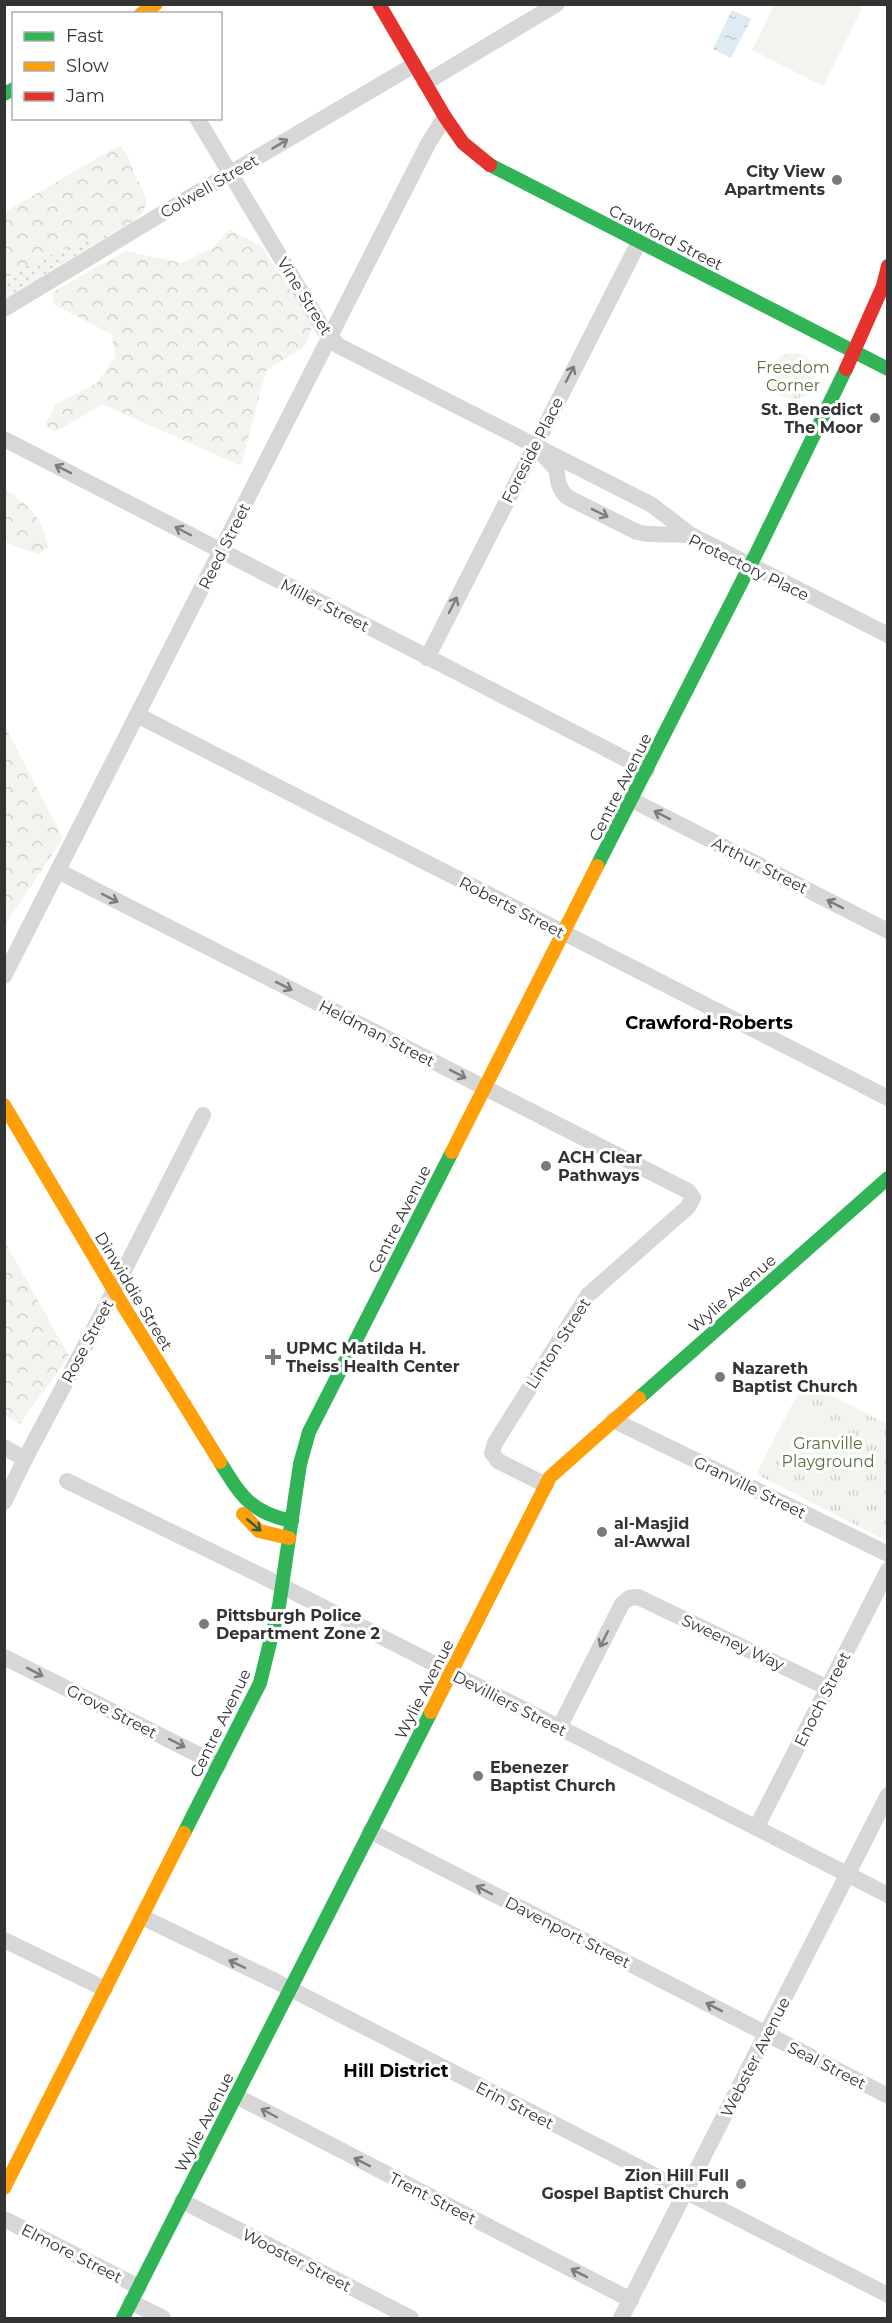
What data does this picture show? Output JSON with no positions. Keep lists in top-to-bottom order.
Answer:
{
  "streets": {
    "street": [
      "Colwell Street",
      "Crawford Street",
      "Vine Street",
      "Foreside Place",
      "Reed Street",
      "Protectory Place",
      "Miller Street",
      "Centre Avenue",
      "Arthur Street",
      "Roberts Street",
      "Heldman Street",
      "Dinwiddie Street",
      "Wylie Avenue",
      "Rose Street",
      "Linton Street",
      "Granville Street",
      "Sweeney Way",
      "Enoch Street",
      "Devilliers Street",
      "Grove Street",
      "Davenport Street",
      "Webster Avenue",
      "Seal Street",
      "Erin Street",
      "Trent Street",
      "Elmore Street",
      "Wooster Street"
    ]
  },
  "crossings": [
    ["Colwell Street", "Crawford Street"],
    ["Colwell Street", "Vine Street"],
    ["Crawford Street", "Foreside Place"],
    ["Crawford Street", "Reed Street"],
    ["Crawford Street", "Centre Avenue"],
    ["Vine Street", "Foreside Place"],
    ["Vine Street", "Reed Street"],
    ["Vine Street", "Protectory Place"],
    ["Foreside Place", "Miller Street"],
    ["Reed Street", "Miller Street"],
    ["Reed Street", "Roberts Street"],
    ["Reed Street", "Heldman Street"],
    ["Protectory Place", "Centre Avenue"],
    ["Miller Street", "Centre Avenue"],
    ["Centre Avenue", "Arthur Street"],
    ["Centre Avenue", "Roberts Street"],
    ["Centre Avenue", "Heldman Street"],
    ["Centre Avenue", "Dinwiddie Street"],
    ["Centre Avenue", "Devilliers Street"],
    ["Centre Avenue", "Grove Street"],
    ["Centre Avenue", "Erin Street"],
    ["Heldman Street", "Linton Street"],
    ["Dinwiddie Street", "Rose Street"],
    ["Wylie Avenue", "Linton Street"],
    ["Wylie Avenue", "Granville Street"],
    ["Wylie Avenue", "Devilliers Street"],
    ["Wylie Avenue", "Davenport Street"],
    ["Wylie Avenue", "Erin Street"],
    ["Wylie Avenue", "Trent Street"],
    ["Wylie Avenue", "Elmore Street"],
    ["Wylie Avenue", "Wooster Street"],
    ["Sweeney Way", "Enoch Street"],
    ["Sweeney Way", "Devilliers Street"],
    ["Enoch Street", "Devilliers Street"],
    ["Devilliers Street", "Webster Avenue"],
    ["Davenport Street", "Webster Avenue"],
    ["Davenport Street", "Seal Street"],
    ["Webster Avenue", "Seal Street"],
    ["Webster Avenue", "Erin Street"],
    ["Webster Avenue", "Trent Street"]
  ],
  "one_way": [
    "Colwell Street",
    "Foreside Place",
    "Arthur Street",
    "Heldman Street",
    "Grove Street",
    "Davenport Street",
    "Trent Street"
  ],
  "districts": ["Crawford-Roberts", "Hill District"],
  "parks": ["Freedom Corner", "Granville Playground"],
  "places": {
    "other": [
      "City View Apartments",
      "St. Benedict The Moor",
      "ACH Clear Pathways",
      "Nazareth Baptist Church",
      "al-Masjid al-Awwal",
      "Pittsburgh Police Department Zone 2",
      "Ebenezer Baptist Church",
      "Zion Hill Full Gospel Baptist Church"
    ],
    "health": ["UPMC Matilda H. Theiss Health Center"]
  },
  "legend": ["Fast", "Slow", "Jam"]
}
